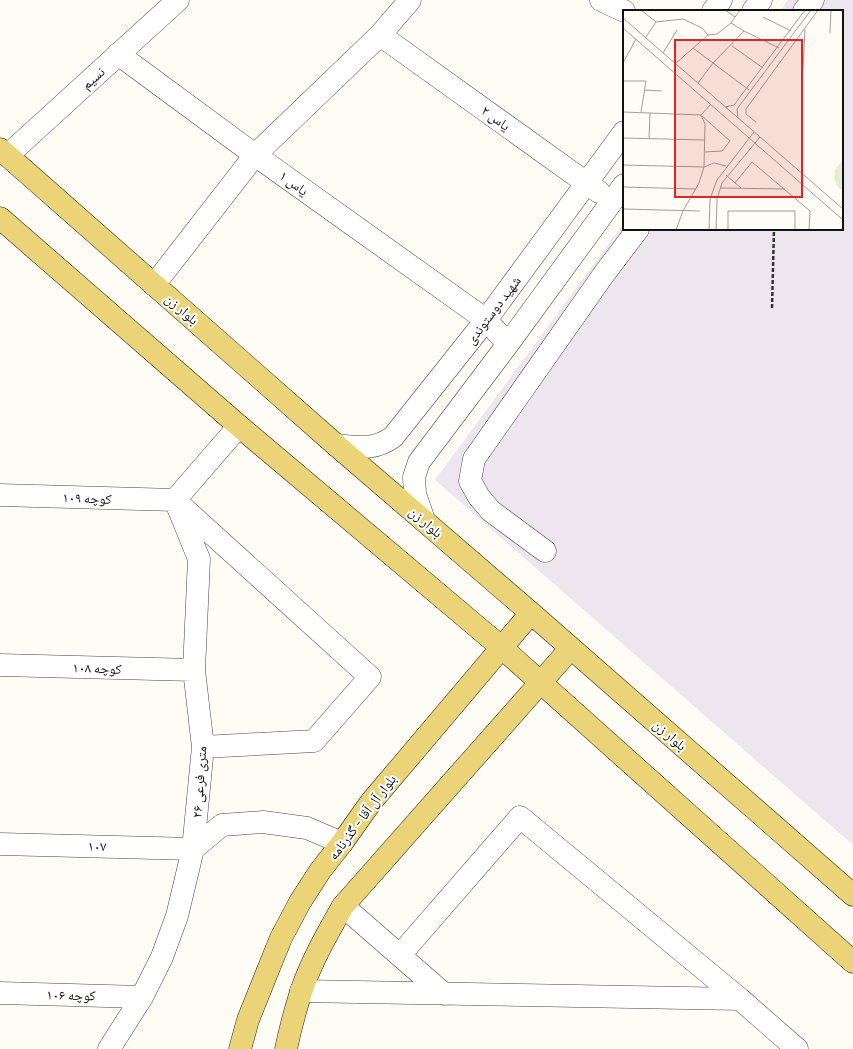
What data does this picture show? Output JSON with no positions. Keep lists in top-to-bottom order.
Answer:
{
  "streets": {
    "main road": ["بلوار زن", "بلوار آل آقا - گذرنامه"],
    "street": [
      "نسیم",
      "یاس ۲",
      "یاس ۱",
      "شهید دوستوندی",
      "کوچه ۱۰۹",
      "کوچه ۱۰۸",
      "۲۶ متری فرعی",
      "۱۰۷",
      "کوچه ۱۰۶"
    ]
  },
  "crossings": [
    ["نسیم", "یاس ۱"],
    ["نسیم", "بلوار زن"],
    ["یاس ۲", "شهید دوستوندی"],
    ["یاس ۱", "شهید دوستوندی"],
    ["بلوار زن", "شهید دوستوندی"],
    ["بلوار زن", "بلوار آل آقا - گذرنامه"],
    ["کوچه ۱۰۹", "۲۶ متری فرعی"],
    ["کوچه ۱۰۸", "۲۶ متری فرعی"],
    ["۲۶ متری فرعی", "۱۰۷"],
    ["۲۶ متری فرعی", "کوچه ۱۰۶"]
  ]
}
